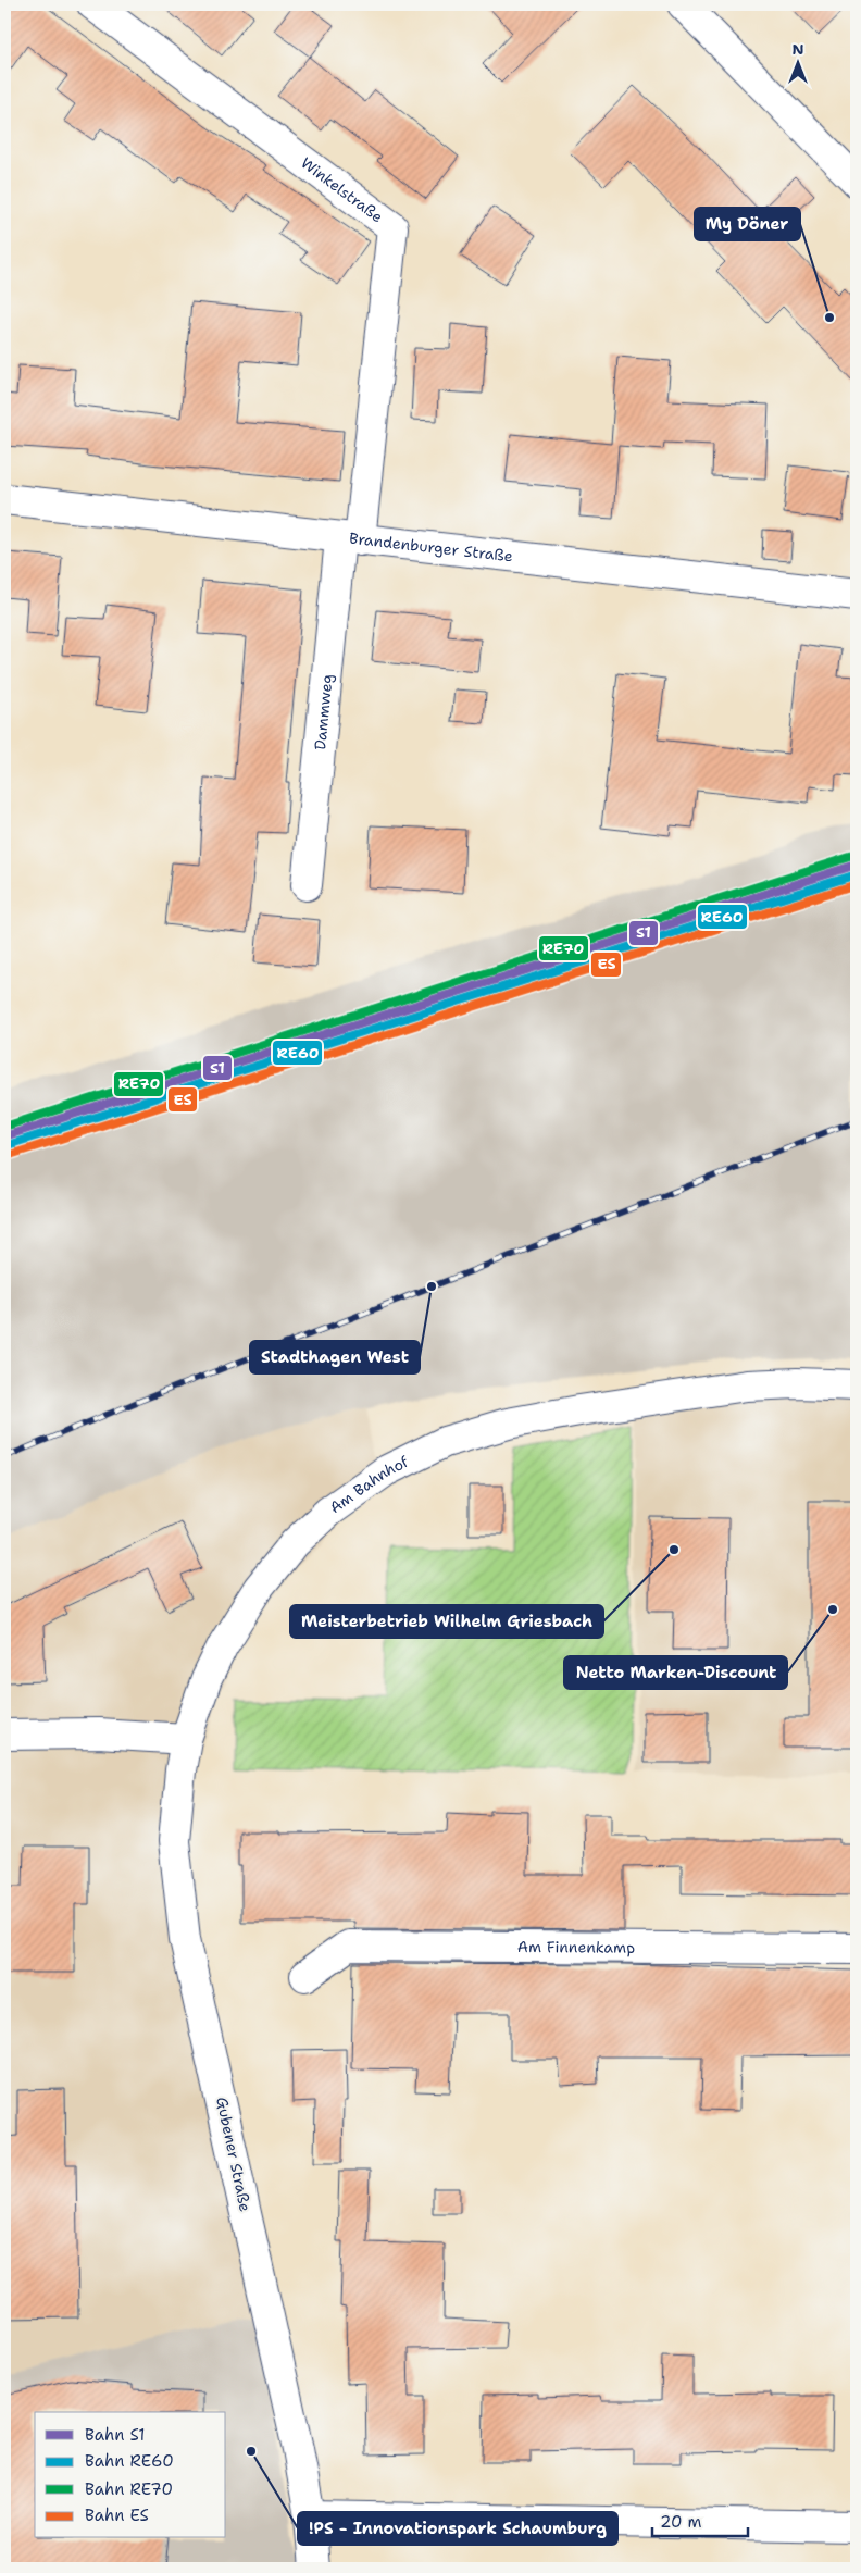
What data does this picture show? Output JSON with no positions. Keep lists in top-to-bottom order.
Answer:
{
  "streets": {
    "street": [
      "Winkelstraße",
      "Brandenburger Straße",
      "Dammweg",
      "Am Bahnhof",
      "Am Finnenkamp",
      "Gubener Straße"
    ]
  },
  "crossings": [
    ["Winkelstraße", "Brandenburger Straße"],
    ["Winkelstraße", "Dammweg"],
    ["Brandenburger Straße", "Dammweg"],
    ["Am Bahnhof", "Gubener Straße"]
  ],
  "places": [
    "My Döner",
    "Stadthagen West",
    "Meisterbetrieb Wilhelm Griesbach",
    "Netto Marken-Discount",
    "!PS - Innovationspark Schaumburg"
  ],
  "lines": [
    "rail line RE70",
    "rail line S1",
    "rail line RE60",
    "rail line ES"
  ],
  "legend": [
    "Bahn S1",
    "Bahn RE60",
    "Bahn RE70",
    "Bahn ES"
  ],
  "scale_bar": "20 m",
  "north": "top"
}
